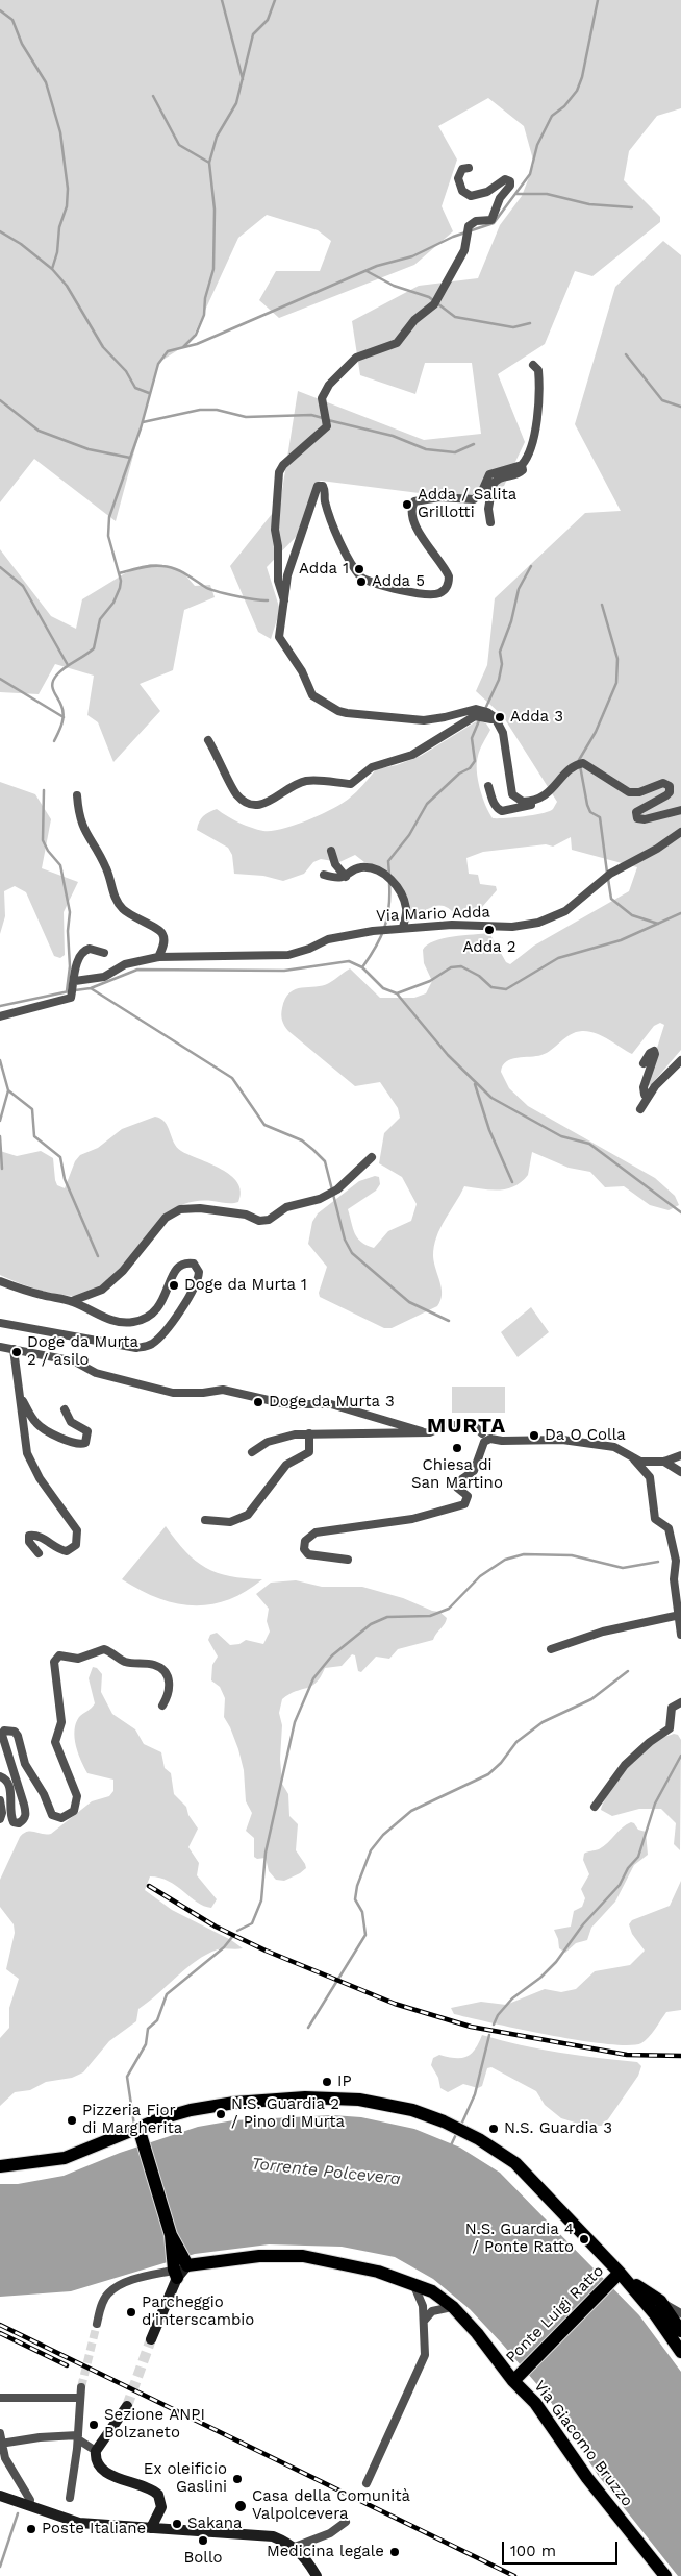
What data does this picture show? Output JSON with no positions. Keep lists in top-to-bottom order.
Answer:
{
  "streets": {
    "main road": ["Ponte Luigi Ratto", "Via Giacomo Bruzzo"],
    "street": ["Via Mario Adda"]
  },
  "crossings": [
    ["Ponte Luigi Ratto", "Via Giacomo Bruzzo"]
  ],
  "districts": ["MURTA"],
  "water": ["Torrente Polcevera"],
  "places": [
    "Adda / Salita Grillotti",
    "Adda 1",
    "Adda 5",
    "Adda 3",
    "Adda 2",
    "Doge da Murta 1",
    "Doge da Murta 2 / asilo",
    "Doge da Murta 3",
    "Da O Colla",
    "Chiesa di San Martino",
    "IP",
    "N.S. Guardia 2 / Pino di Murta",
    "Pizzeria Fior di Margherita",
    "N.S. Guardia 3",
    "N.S. Guardia 4 / Ponte Ratto",
    "Parcheggio d'interscambio",
    "Sezione ANPI Bolzaneto",
    "Ex oleificio Gaslini",
    "Casa della Comunità Valpolcevera",
    "Sakana",
    "Poste Italiane",
    "Bollo",
    "Medicina legale"
  ],
  "scale_bar": "100 m"
}
